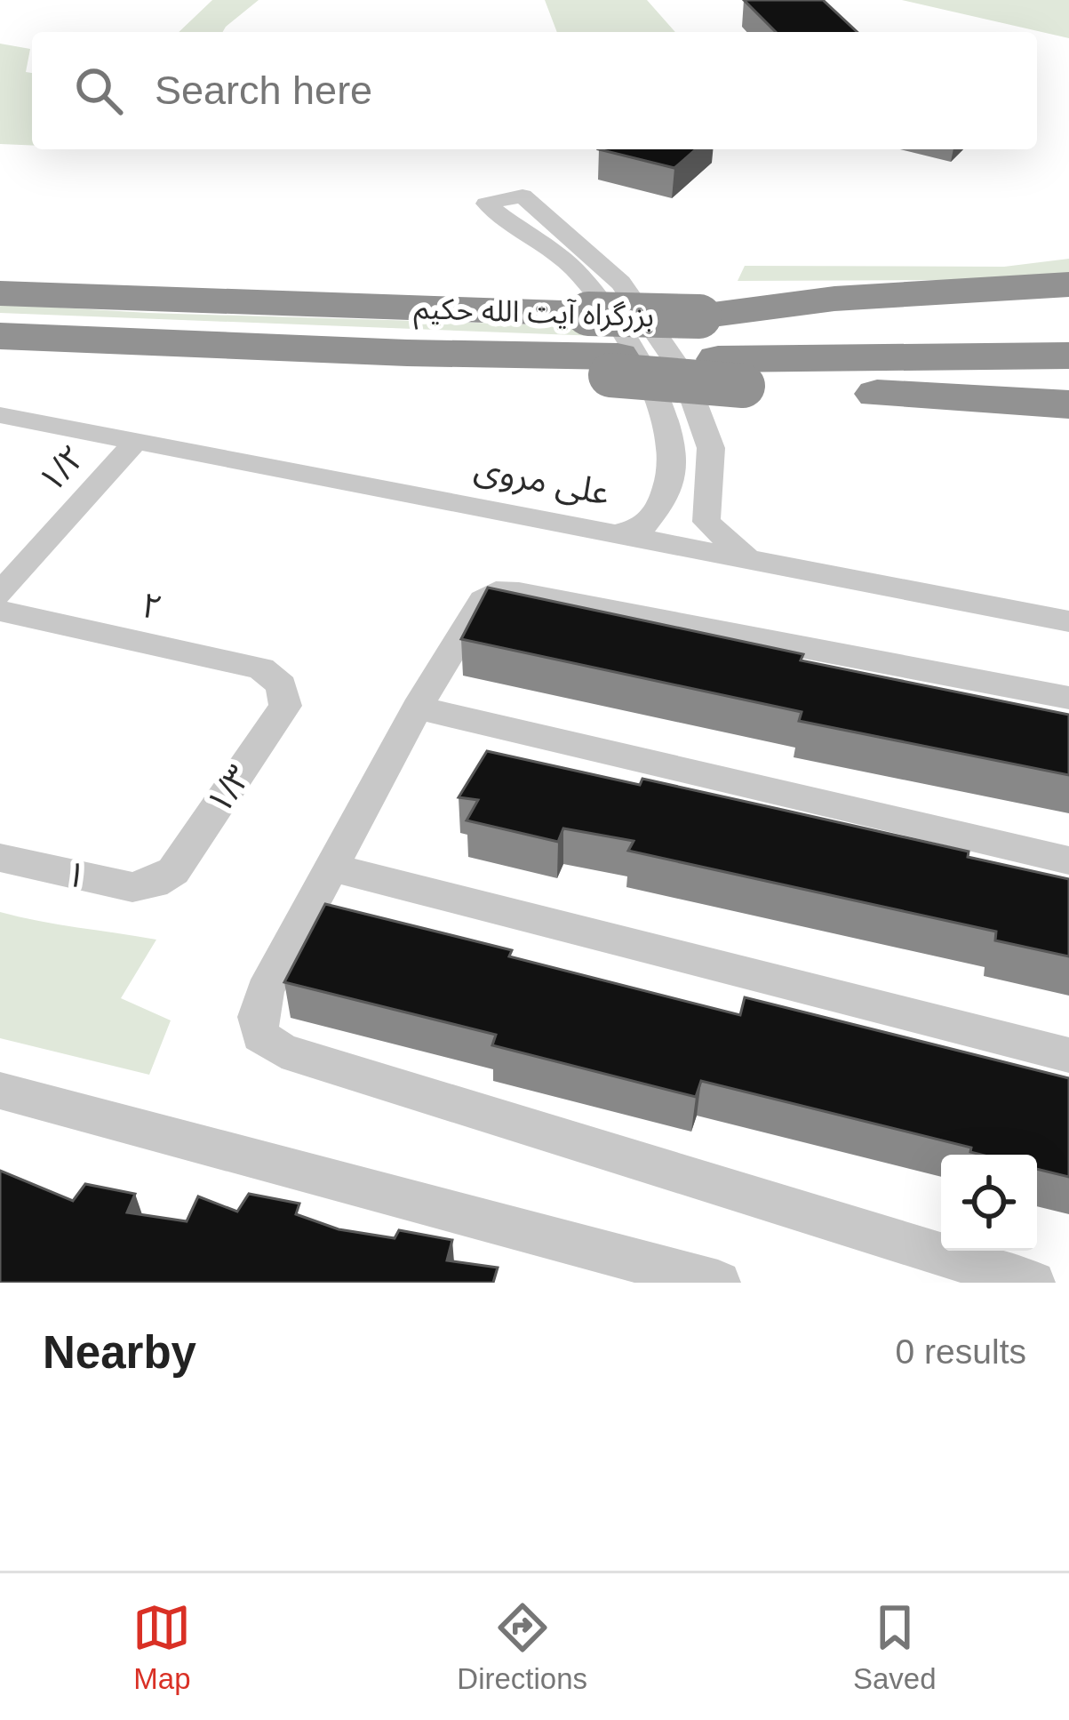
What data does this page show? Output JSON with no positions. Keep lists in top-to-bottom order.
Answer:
{
  "streets": {
    "highway": ["بزرگراه آیت الله حکیم"],
    "street": [
      "۱/۲",
      "علی مروی",
      "۲",
      "۱/۳",
      "۱"
    ]
  },
  "crossings": [
    ["۱/۲", "علی مروی"],
    ["۲", "۱/۳"],
    ["۱/۳", "۱"]
  ],
  "page": {
    "search": "Search here",
    "heading": ["Nearby", "0 results"],
    "nav": ["Map", "Directions", "Saved"]
  }
}
